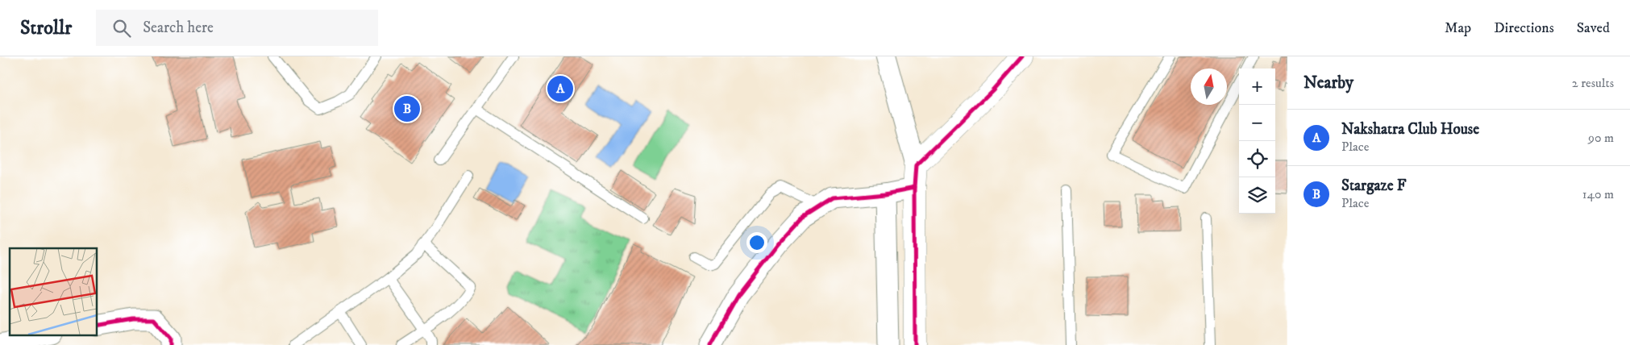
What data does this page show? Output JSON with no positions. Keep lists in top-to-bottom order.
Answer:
{
  "north": "top",
  "page": {
    "header": "Strollr",
    "search": "Search here",
    "nav": ["Map", "Directions", "Saved"],
    "heading": ["Nearby", "2 results"],
    "map_buttons": ["+", "−"],
    "pins": ["A", "B"],
    "list": [
      {
        "mark": "A",
        "name": "Nakshatra Club House",
        "note": "Place",
        "value": "90 m"
      },
      {
        "mark": "B",
        "name": "Stargaze F",
        "note": "Place",
        "value": "140 m"
      }
    ]
  }
}
